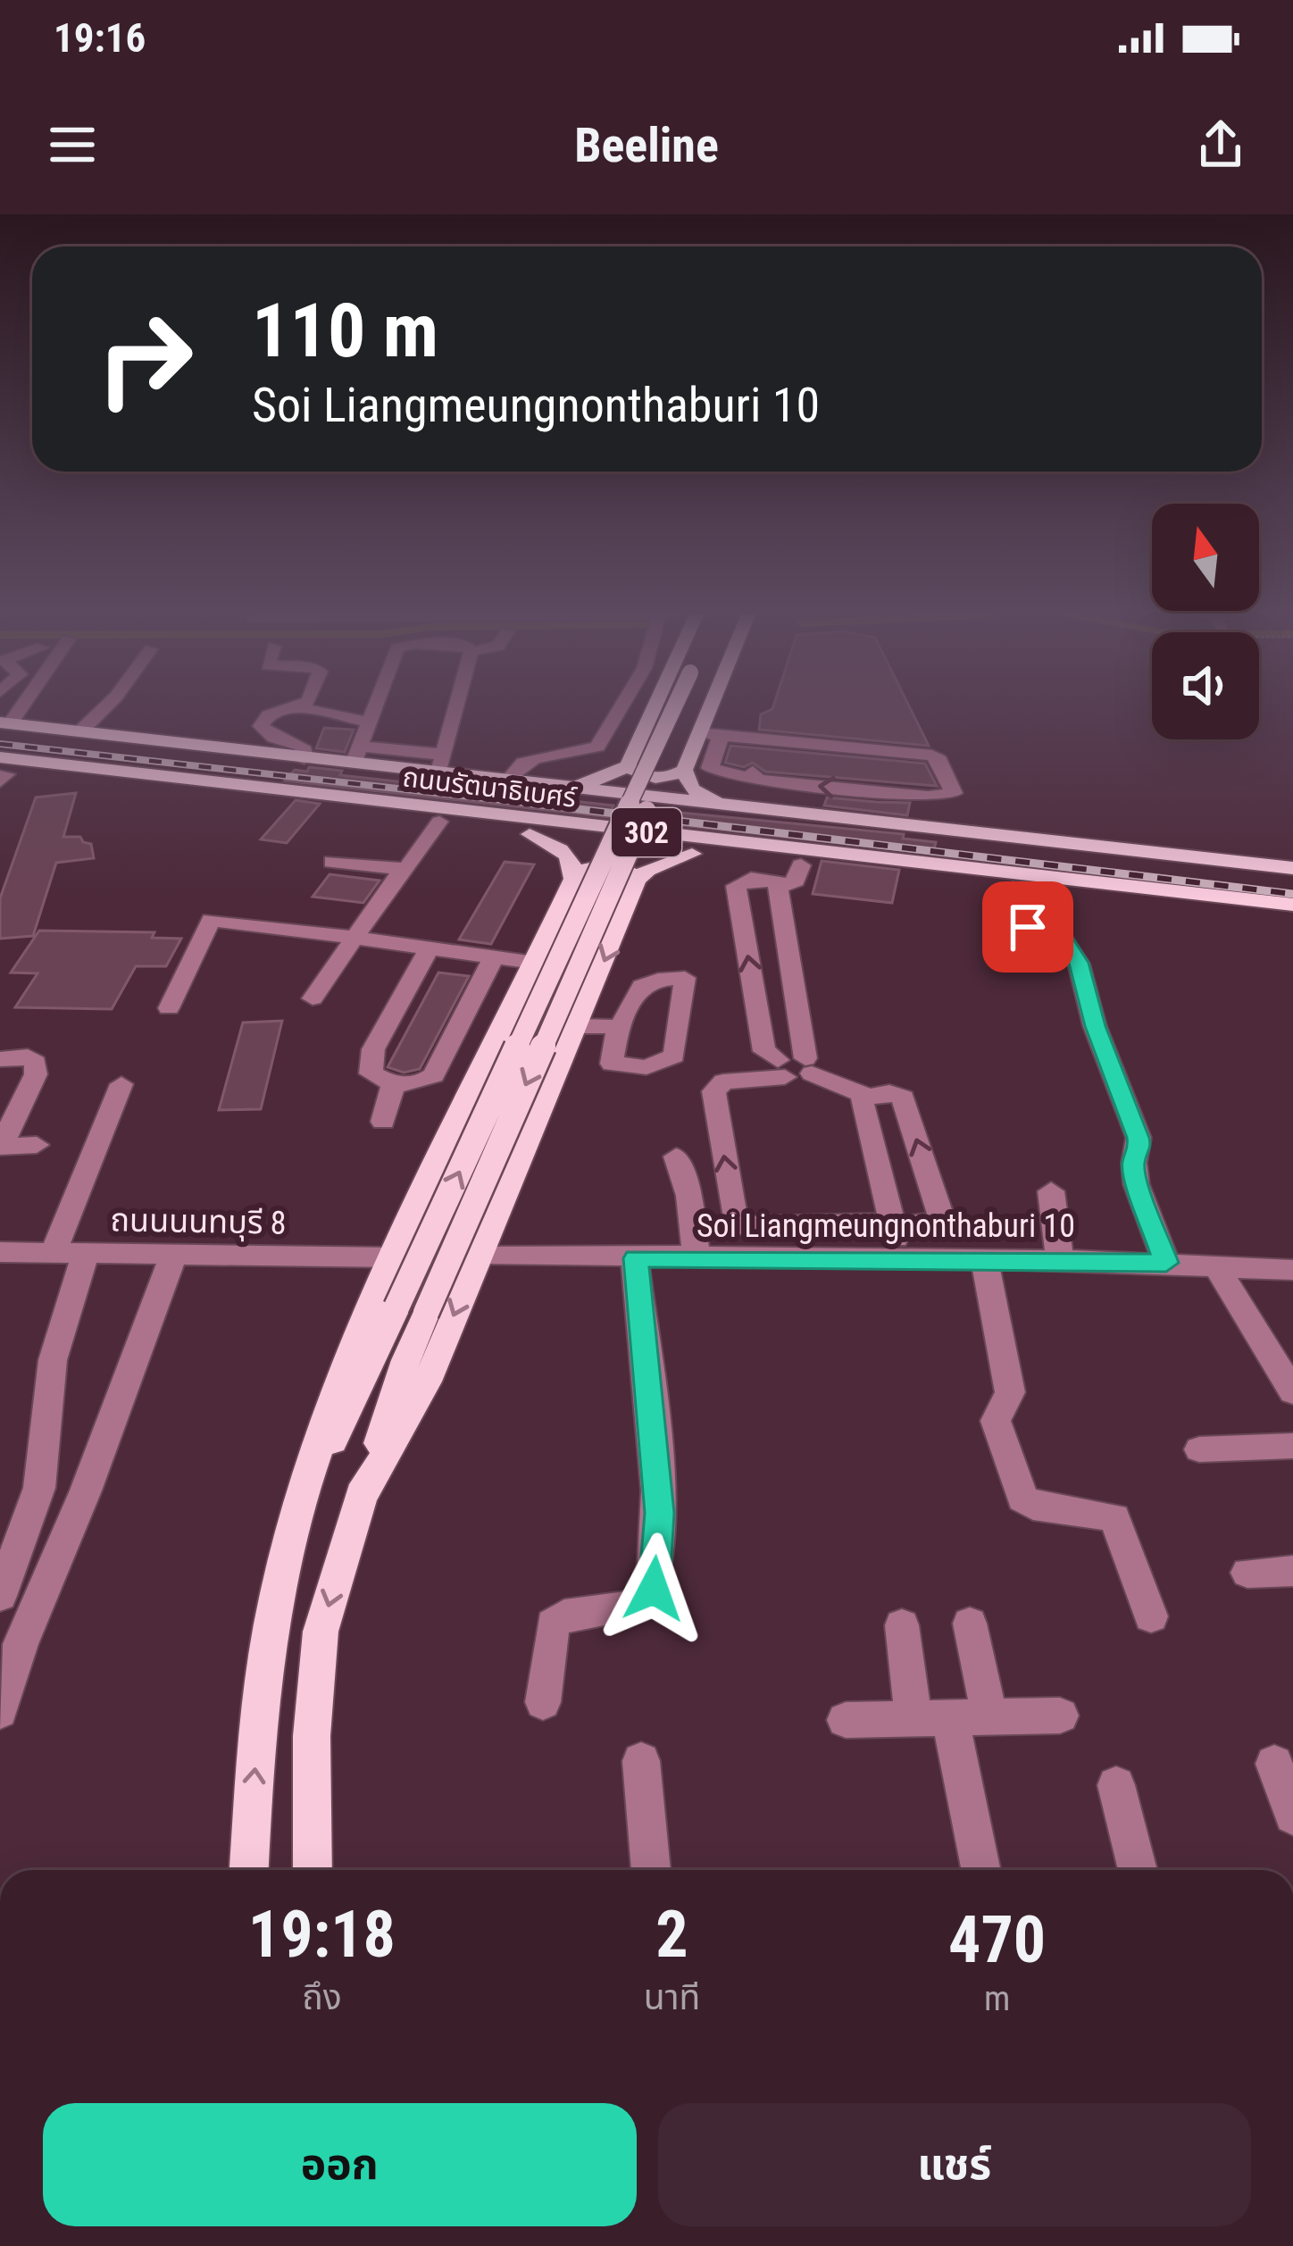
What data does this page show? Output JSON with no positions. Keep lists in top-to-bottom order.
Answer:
{
  "streets": {
    "main road": ["ถนนรัตนาธิเบศร์", "302"],
    "street": ["ถนนนนทบุรี 8", "Soi Liangmeungnonthaburi 10"]
  },
  "north": "top",
  "page": {
    "status": "19:16",
    "header": "Beeline",
    "turn": ["110 m", "Soi Liangmeungnonthaburi 10"],
    "eta": [
      "19:18",
      "ถึง",
      "2",
      "นาที",
      "470",
      "m"
    ],
    "buttons": ["ออก", "แชร์"]
  }
}
